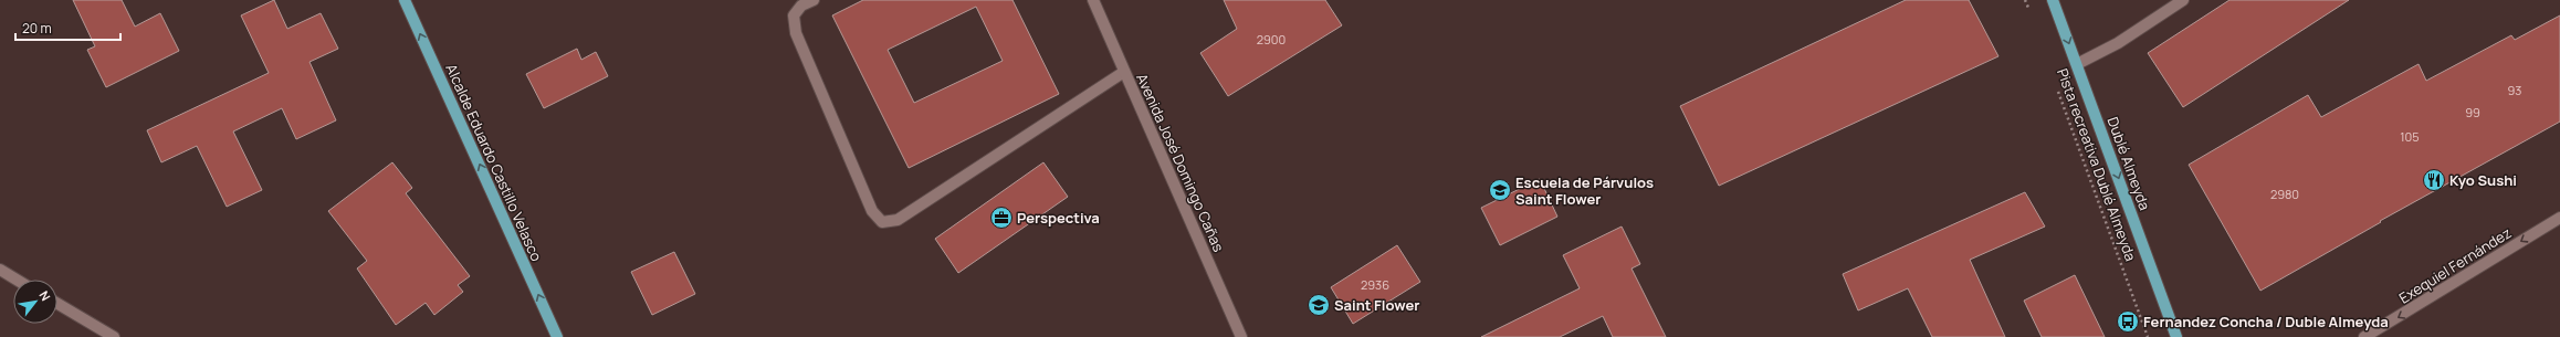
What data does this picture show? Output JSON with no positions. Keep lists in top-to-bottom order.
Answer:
{
  "streets": {
    "main road": ["Alcalde Eduardo Castillo Velasco", "Dublé Almeyda"],
    "street": ["Avenida José Domingo Cañas", "Exequiel Fernández"],
    "path": ["Pista recreativa Dublé Almeyda"]
  },
  "one_way": ["Alcalde Eduardo Castillo Velasco", "Dublé Almeyda", "Exequiel Fernández"],
  "places": {
    "restaurant": ["Kyo Sushi"],
    "school or university": ["Escuela de Párvulos Saint Flower", "Saint Flower"],
    "office": ["Perspectiva"],
    "bus stop": ["Fernandez Concha / Duble Almeyda"]
  },
  "house_numbers": [
    "2900",
    "93",
    "99",
    "105",
    "2980",
    "2936"
  ],
  "scale_bar": "20 m",
  "north": "top right"
}
